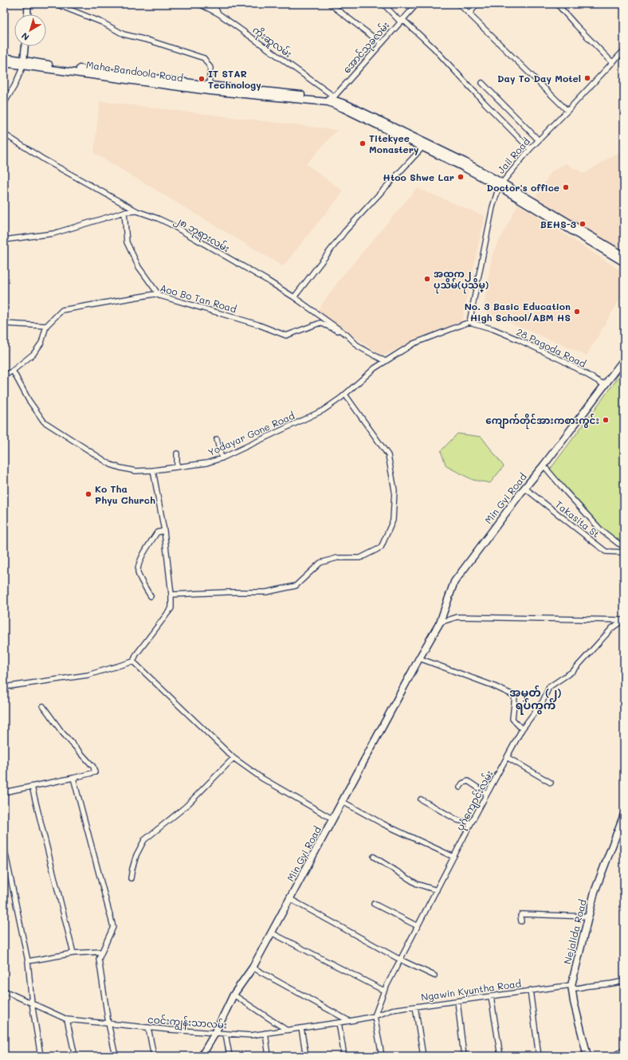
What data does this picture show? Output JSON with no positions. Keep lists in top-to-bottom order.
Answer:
{
  "streets": {
    "main road": ["Maha Bandoola Road", "Min Gyi Road", "Nejalida Road"],
    "street": [
      "ကိုးဆူလမ်း",
      "အောင်သုခလမ်း",
      "Jail Road",
      "၂၈ ဘုရားလမ်း",
      "Aoo Bo Tan Road",
      "28 Pagoda Road",
      "Yodayar Gone Road",
      "Takasita St",
      "ပုဂံကျောင်းလမ်း",
      "Ngawin Kyuntha Road",
      "ငဝင်းကျွန်းသာလမ်း"
    ]
  },
  "crossings": [
    ["ကိုးဆူလမ်း", "အောင်သုခလမ်း"],
    ["ကိုးဆူလမ်း", "Maha Bandoola Road"],
    ["အောင်သုခလမ်း", "Maha Bandoola Road"],
    ["Maha Bandoola Road", "Jail Road"],
    ["Jail Road", "28 Pagoda Road"],
    ["၂၈ ဘုရားလမ်း", "Aoo Bo Tan Road"],
    ["၂၈ ဘုရားလမ်း", "Yodayar Gone Road"],
    ["Aoo Bo Tan Road", "Yodayar Gone Road"],
    ["28 Pagoda Road", "Min Gyi Road"],
    ["Min Gyi Road", "Takasita St"],
    ["Min Gyi Road", "ငဝင်းကျွန်းသာလမ်း"],
    ["ပုဂံကျောင်းလမ်း", "Ngawin Kyuntha Road"],
    ["ပုဂံကျောင်းလမ်း", "ငဝင်းကျွန်းသာလမ်း"],
    ["Nejalida Road", "Ngawin Kyuntha Road"],
    ["Ngawin Kyuntha Road", "ငဝင်းကျွန်းသာလမ်း"]
  ],
  "districts": ["အမှတ် (၂) ရပ်ကွက်"],
  "places": [
    "Day To Day Motel",
    "IT STAR Technology",
    "Titekyee Monastery",
    "Htoo Shwe Lar",
    "Doctor's office",
    "BEHS-3",
    "အထက၂ ပုသိမ်(ပုသိမ္)",
    "No. 3 Basic Education High School/ABM HS",
    "ကျောက်တိုင်အားကစားကွင်း",
    "Ko Tha Phyu Church"
  ],
  "north": "bottom left"
}
